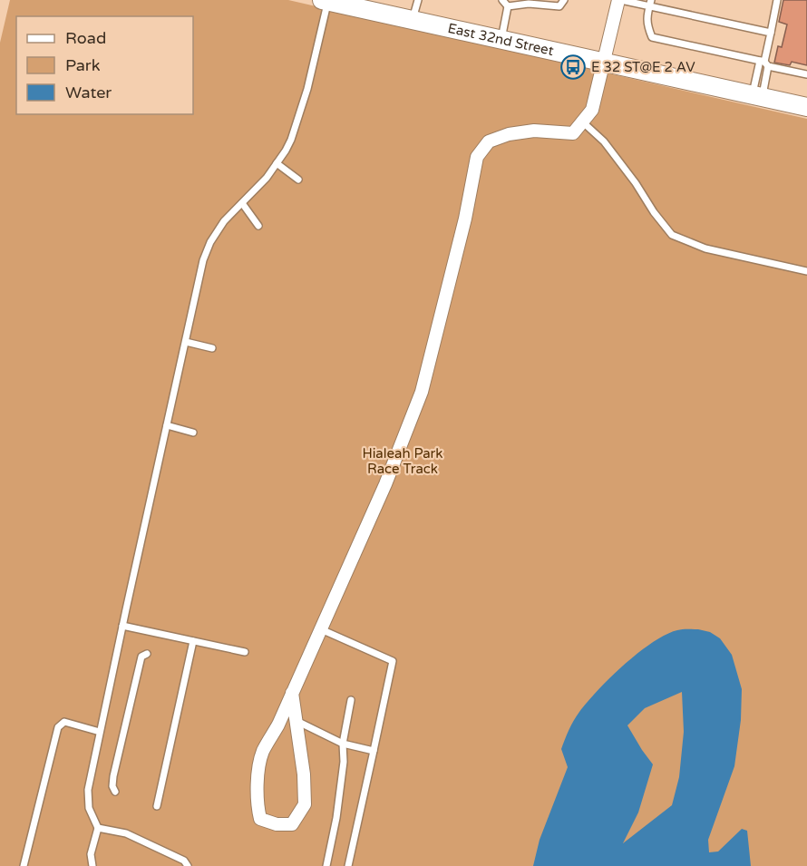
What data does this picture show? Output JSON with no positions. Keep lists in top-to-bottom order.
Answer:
{
  "streets": {
    "street": ["East 32nd Street"]
  },
  "parks": ["Hialeah Park Race Track"],
  "places": {
    "bus stop": ["E 32 ST@E 2 AV"]
  },
  "legend": ["Road", "Park", "Water"]
}
